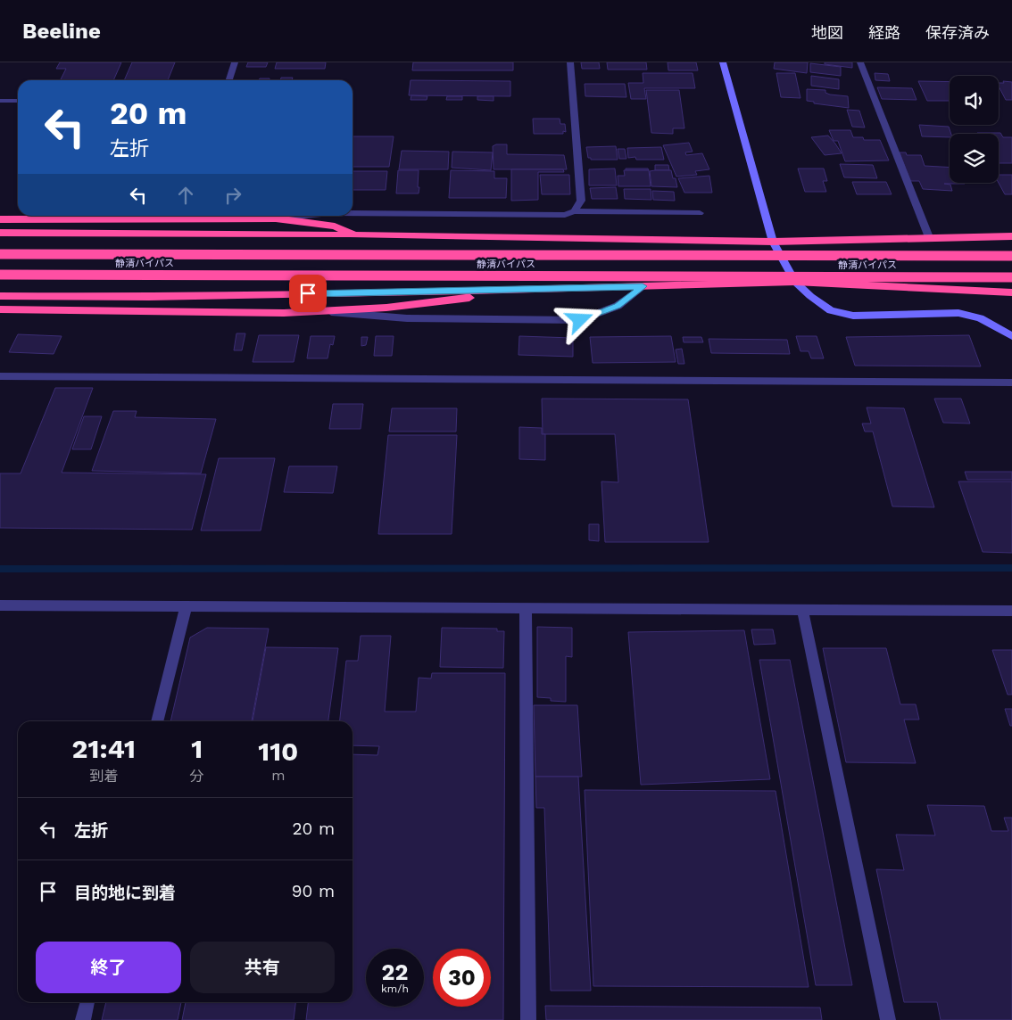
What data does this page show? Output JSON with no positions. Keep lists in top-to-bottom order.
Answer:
{
  "streets": {
    "highway": ["静清バイパス"]
  },
  "page": {
    "header": "Beeline",
    "nav": ["地図", "経路", "保存済み"],
    "turn": ["20 m", "左折"],
    "eta": [
      "21:41",
      "到着",
      "1",
      "分",
      "110",
      "m"
    ],
    "list": [
      {
        "name": "左折",
        "value": "20 m"
      },
      {
        "name": "目的地に到着",
        "value": "90 m"
      }
    ],
    "buttons": ["終了", "共有"],
    "speed": "22 km/h",
    "limit": "30"
  }
}
